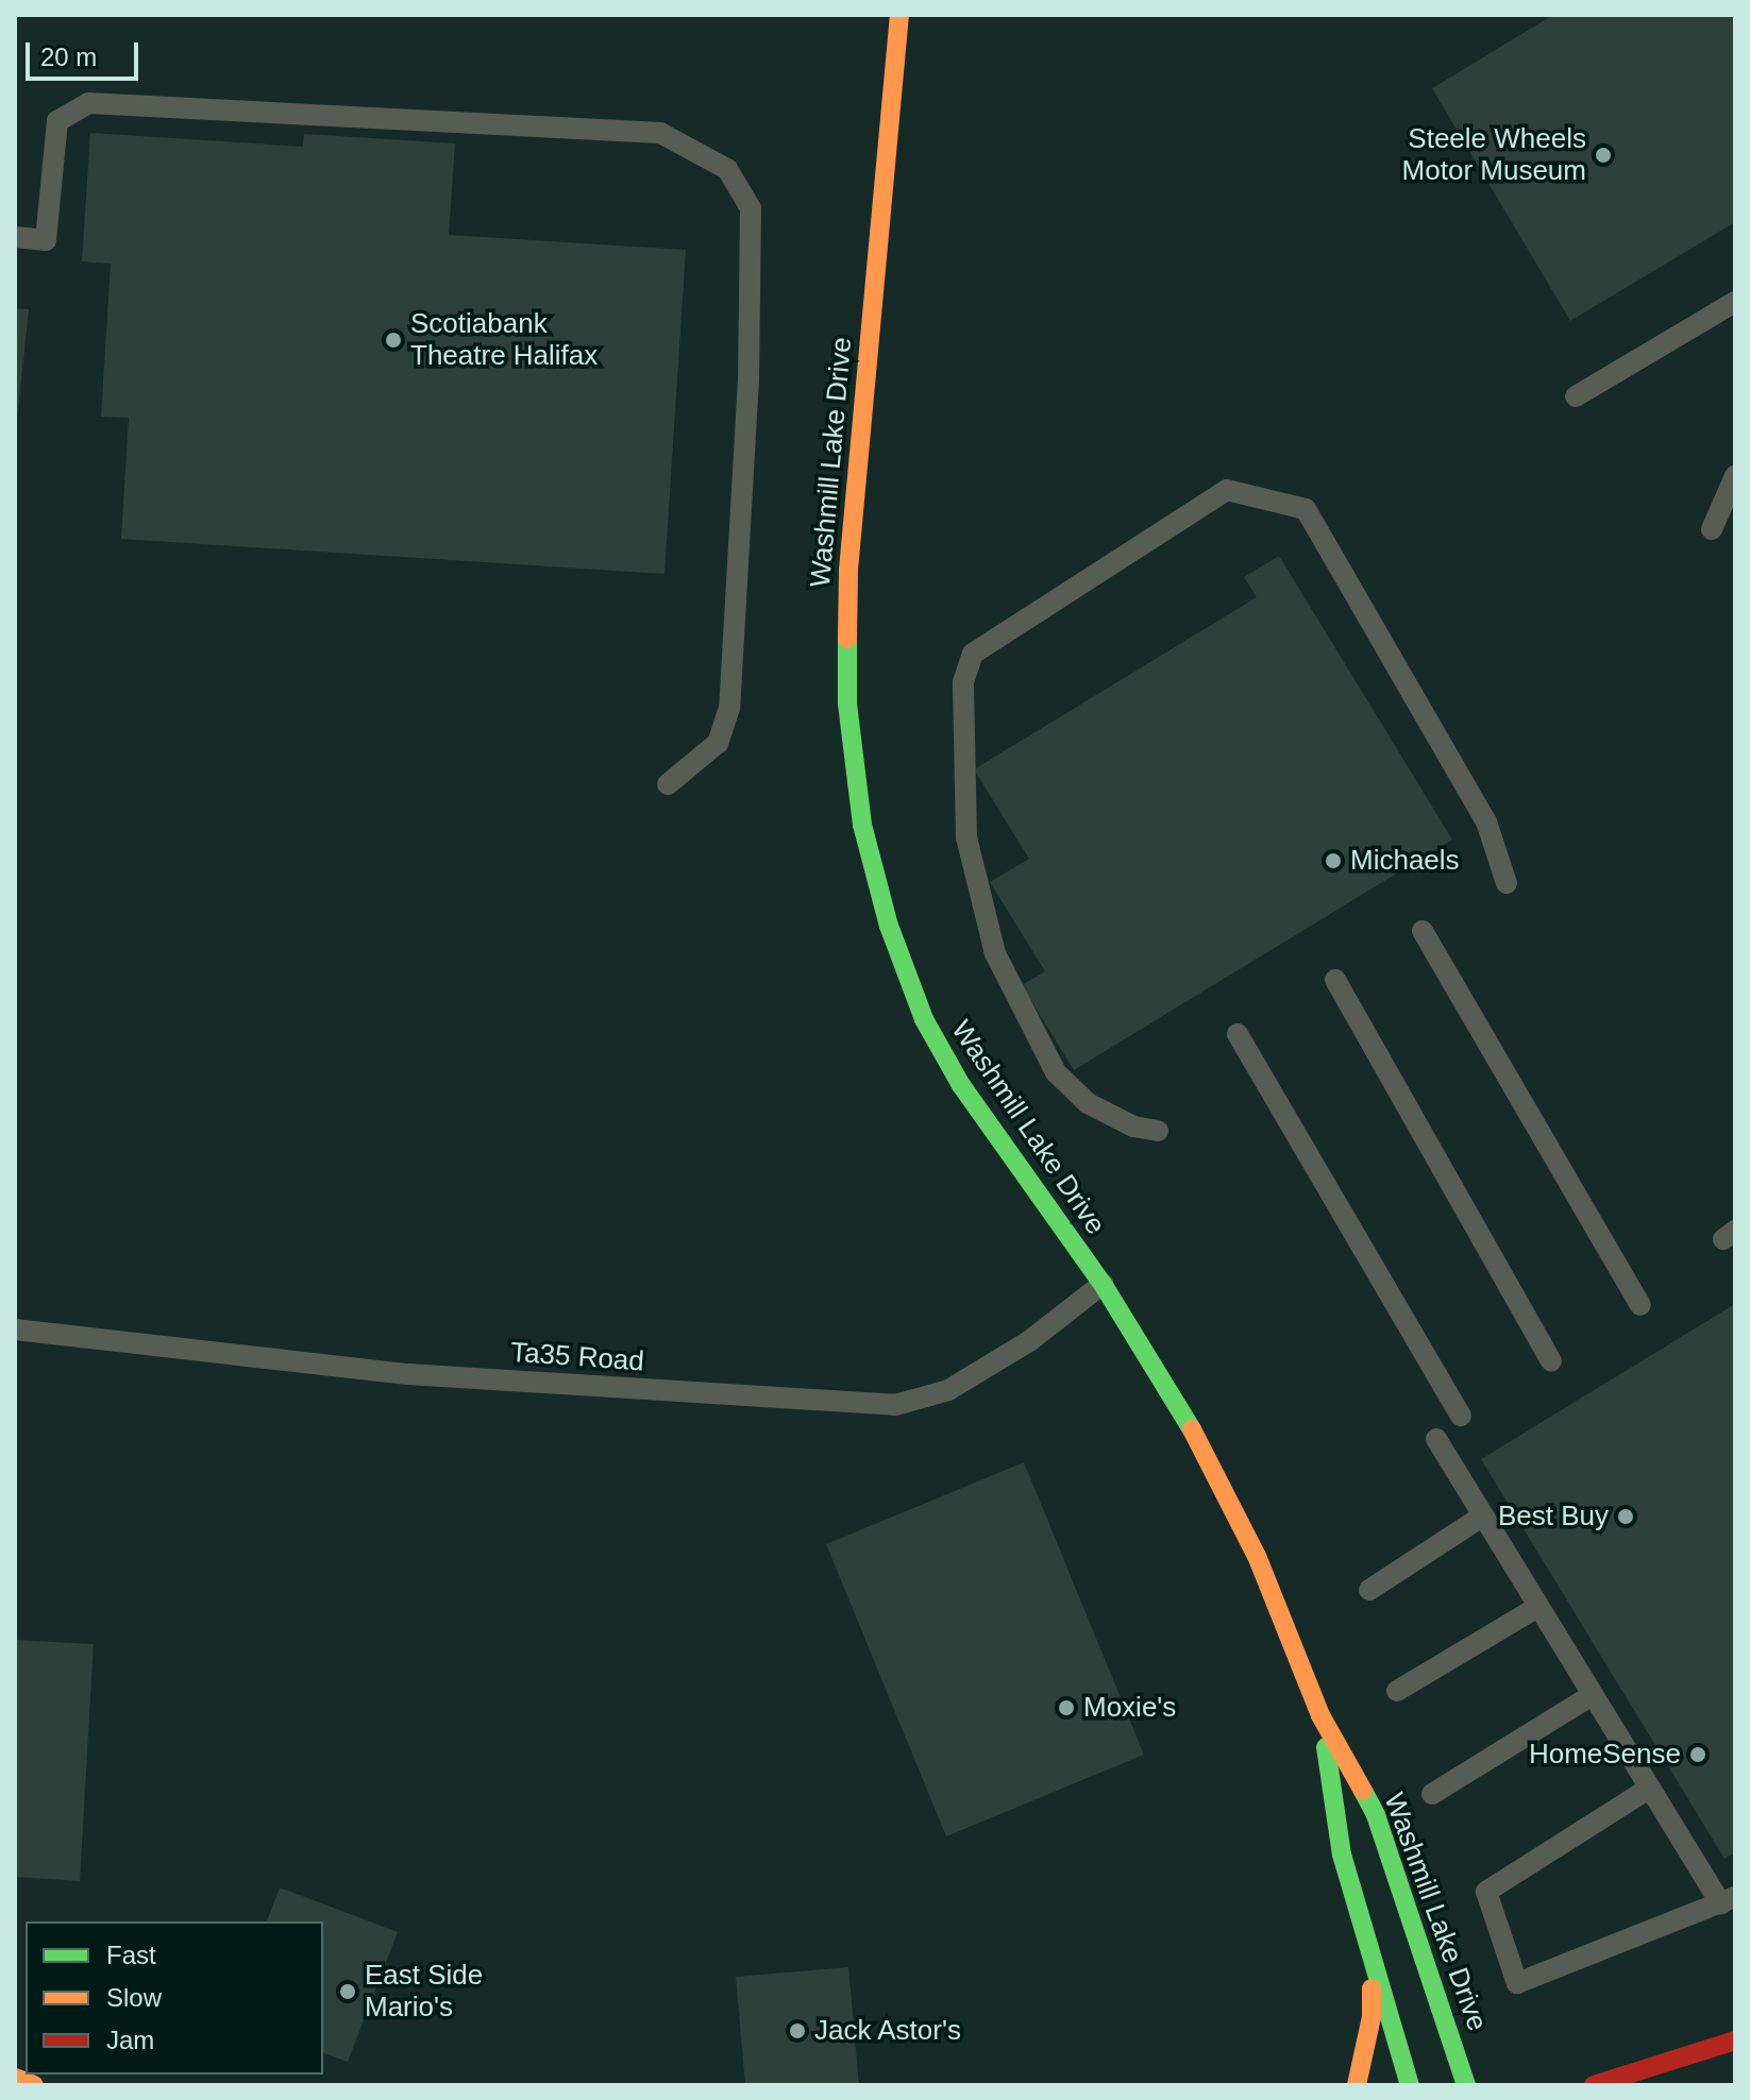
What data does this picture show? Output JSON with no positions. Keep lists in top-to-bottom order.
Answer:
{
  "streets": {
    "street": ["Washmill Lake Drive"],
    "lane": ["Ta35 Road"]
  },
  "crossings": [
    ["Washmill Lake Drive", "Ta35 Road"]
  ],
  "places": [
    "Steele Wheels Motor Museum",
    "Scotiabank Theatre Halifax",
    "Michaels",
    "Best Buy",
    "Moxie's",
    "HomeSense",
    "East Side Mario's",
    "Jack Astor's"
  ],
  "legend": ["Fast", "Slow", "Jam"],
  "scale_bar": "20 m"
}
